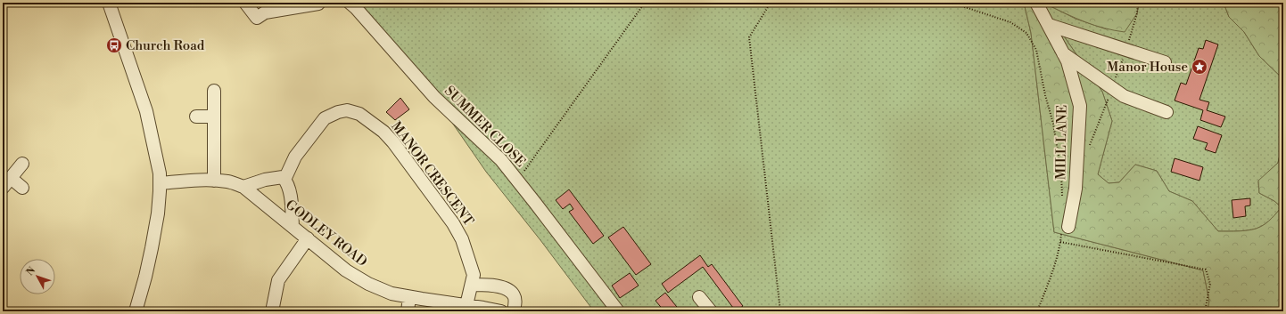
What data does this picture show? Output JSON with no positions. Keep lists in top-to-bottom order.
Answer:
{
  "streets": {
    "street": [
      "SUMMER CLOSE",
      "MILL LANE",
      "MANOR CRESCENT",
      "GODLEY ROAD"
    ]
  },
  "crossings": [
    ["MANOR CRESCENT", "GODLEY ROAD"]
  ],
  "places": {
    "bus stop": ["Church Road"],
    "place": ["Manor House"]
  },
  "north": "top left"
}
